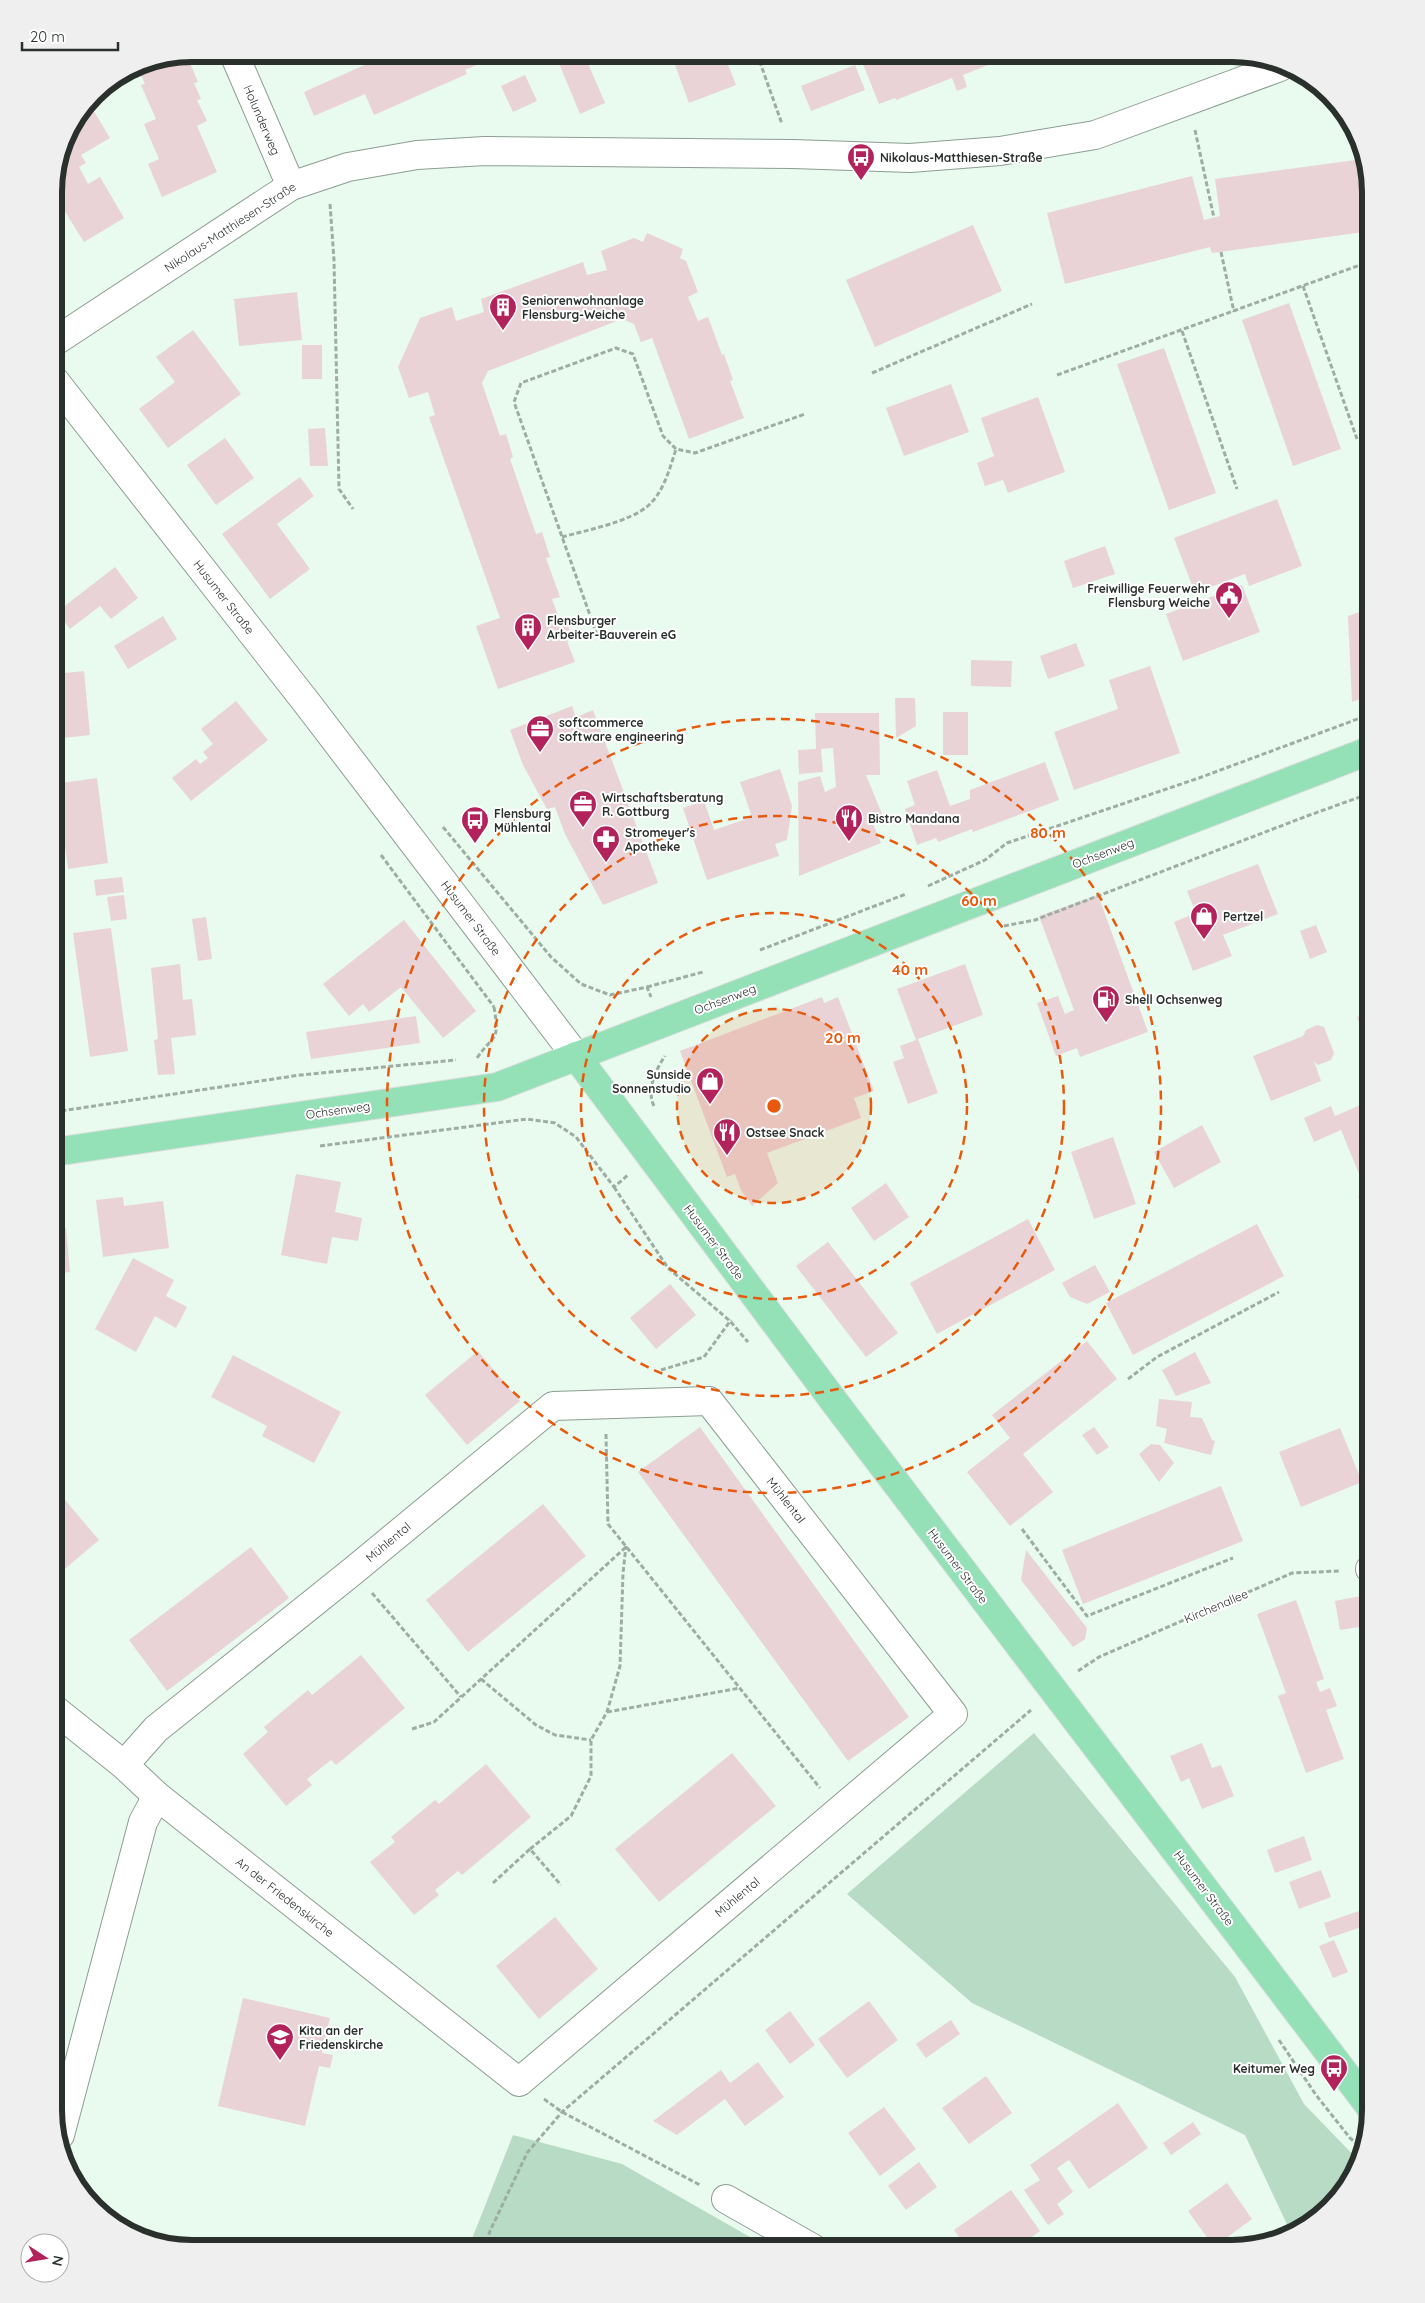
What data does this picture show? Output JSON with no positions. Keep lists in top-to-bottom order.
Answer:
{
  "streets": {
    "main road": ["Husumer Straße", "Ochsenweg"],
    "street": [
      "Holunderweg",
      "Nikolaus-Matthiesen-Straße",
      "Mühlental",
      "An der Friedenskirche"
    ],
    "path": ["Kirchenallee"]
  },
  "crossings": [
    ["Holunderweg", "Nikolaus-Matthiesen-Straße"],
    ["Husumer Straße", "Ochsenweg"],
    ["Mühlental", "An der Friedenskirche"]
  ],
  "places": {
    "bus stop": ["Nikolaus-Matthiesen-Straße", "Flensburg Mühlental", "Keitumer Weg"],
    "building": ["Seniorenwohnanlage Flensburg-Weiche", "Flensburger Arbeiter-Bauverein eG"],
    "public building": ["Freiwillige Feuerwehr Flensburg Weiche"],
    "office": ["softcommerce software engineering", "Wirtschaftsberatung R. Gottburg"],
    "restaurant": ["Bistro Mandana", "Ostsee Snack"],
    "pharmacy": ["Stromeyer's Apotheke"],
    "shop": ["Pertzel", "Sunside Sonnenstudio"],
    "fuel station": ["Shell Ochsenweg"],
    "school or university": ["Kita an der Friedenskirche"]
  },
  "scale_bar": "20 m",
  "north": "right",
  "rings": [
    "80 m",
    "60 m",
    "40 m",
    "20 m"
  ]
}
